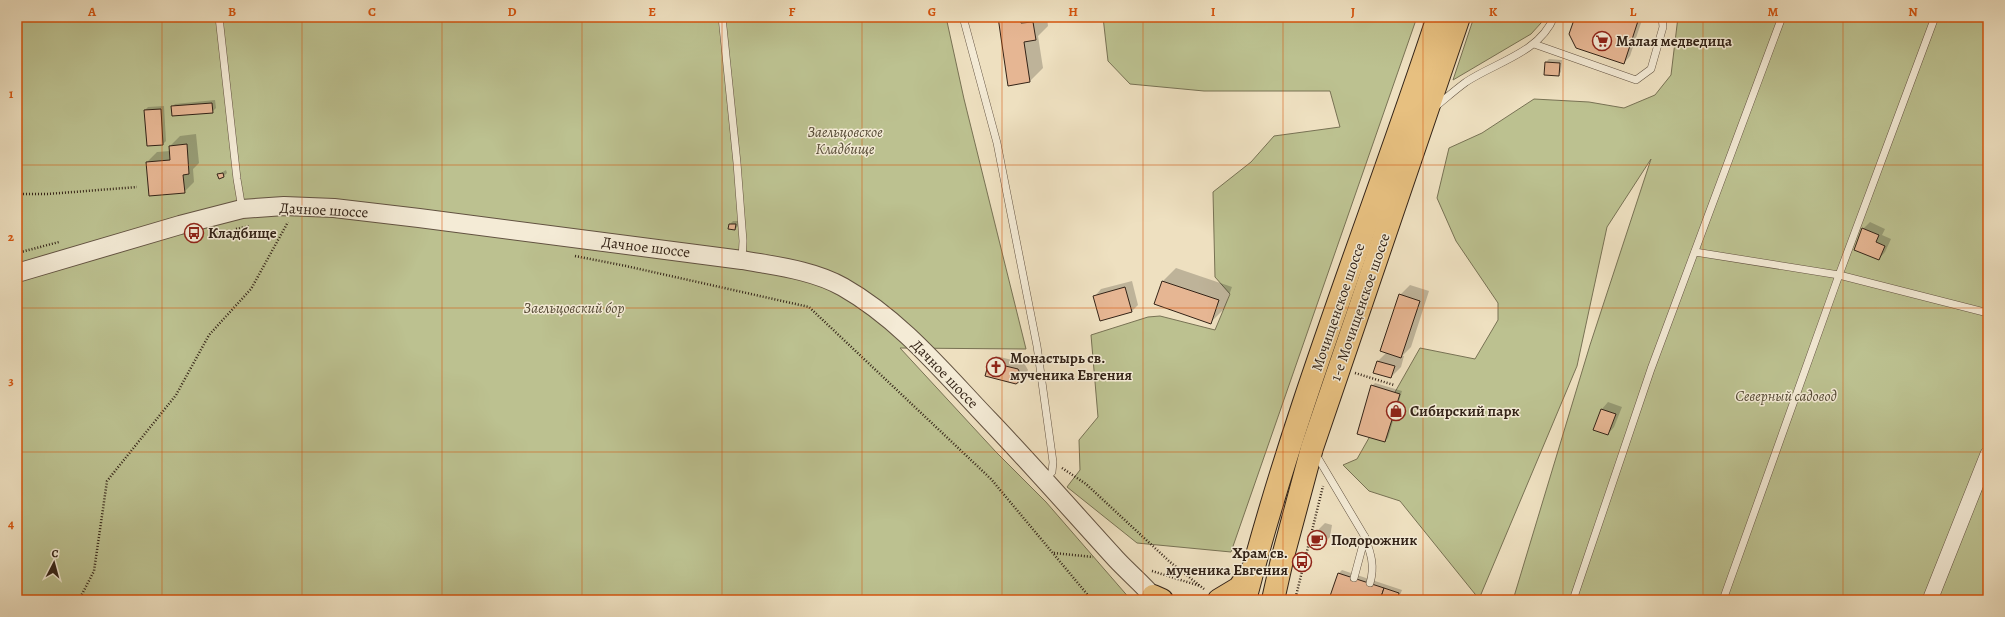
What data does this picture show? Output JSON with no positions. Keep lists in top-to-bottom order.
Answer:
{
  "streets": {
    "main road": ["Мочищенское шоссе", "1-е Мочищенское шоссе"],
    "street": ["Дачное шоссе"]
  },
  "parks": ["Заельцовское Кладбище", "Заельцовский бор", "Северный садовод"],
  "places": {
    "supermarket": ["Малая медведица"],
    "bus stop": ["Кладбище", "Храм св. мученика Евгения"],
    "church": ["Монастырь св. мученика Евгения"],
    "shop": ["Сибирский парк"],
    "cafe": ["Подорожник"]
  },
  "north": "top",
  "grid": {
    "columns": [
      "A",
      "B",
      "C",
      "D",
      "E",
      "F",
      "G",
      "H",
      "I",
      "J",
      "K",
      "L",
      "M",
      "N"
    ],
    "rows": [
      "1",
      "2",
      "3",
      "4"
    ]
  }
}
